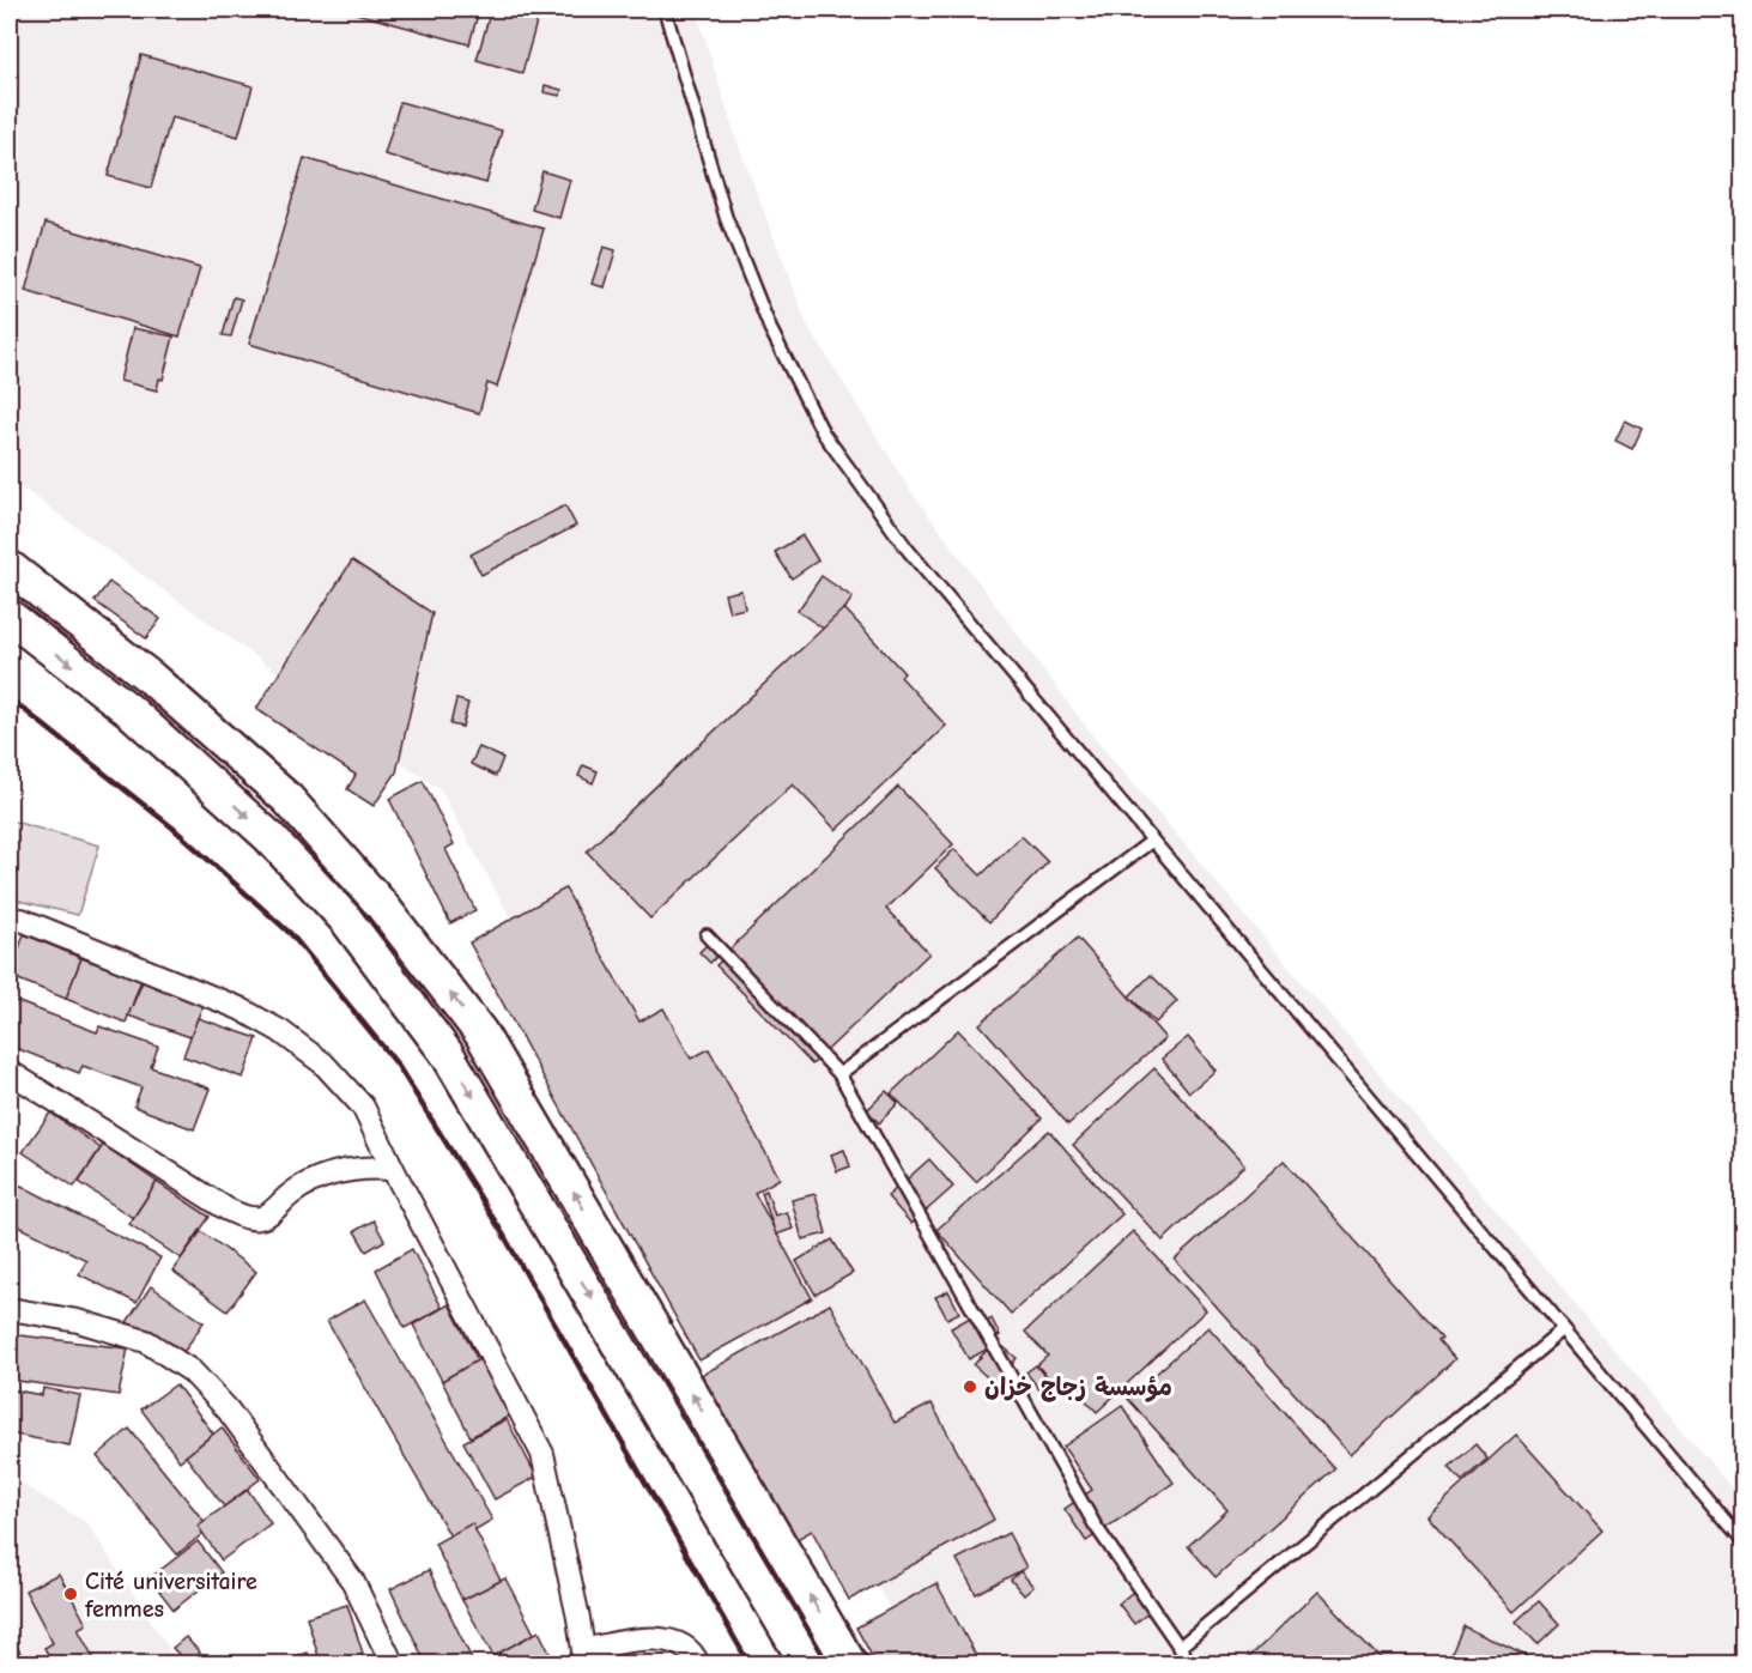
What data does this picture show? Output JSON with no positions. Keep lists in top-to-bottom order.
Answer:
{
  "places": ["مؤسسة زجاج خزان", "Cité universitaire femmes"]
}
